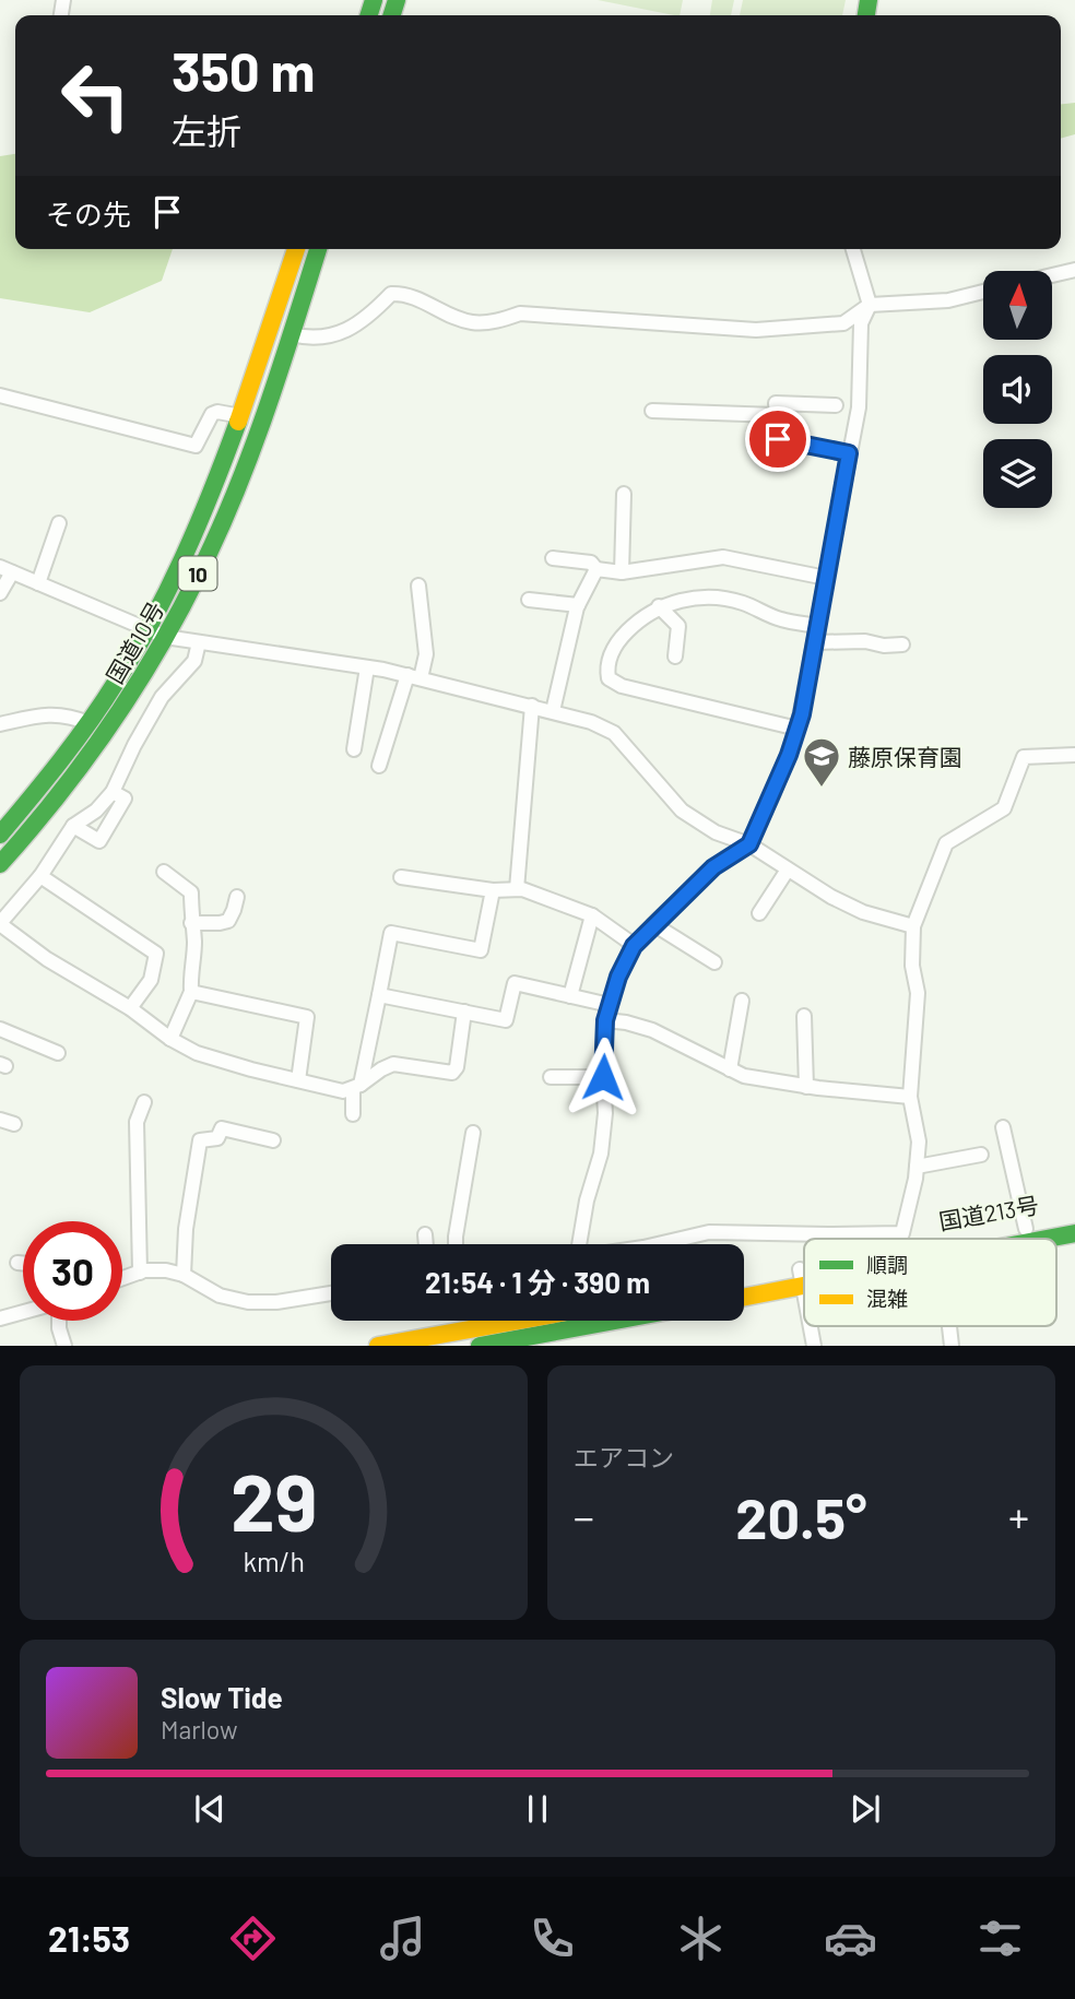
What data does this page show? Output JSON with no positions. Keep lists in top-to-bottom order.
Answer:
{
  "streets": {
    "main road": ["10", "国道10号", "国道213号"]
  },
  "places": {
    "school or university": ["藤原保育園"]
  },
  "legend": ["順調", "混雑"],
  "north": "top",
  "page": {
    "turn": ["350 m", "左折"],
    "then": "その先",
    "limit": "30",
    "trip": "21:54 · 1 分 · 390 m",
    "tile": "エアコン",
    "heat": ["−", "20.5°", "+"],
    "song": ["Slow Tide", "Marlow"],
    "tabs": "21:53",
    "gauge": ["29", "km/h"]
  }
}
